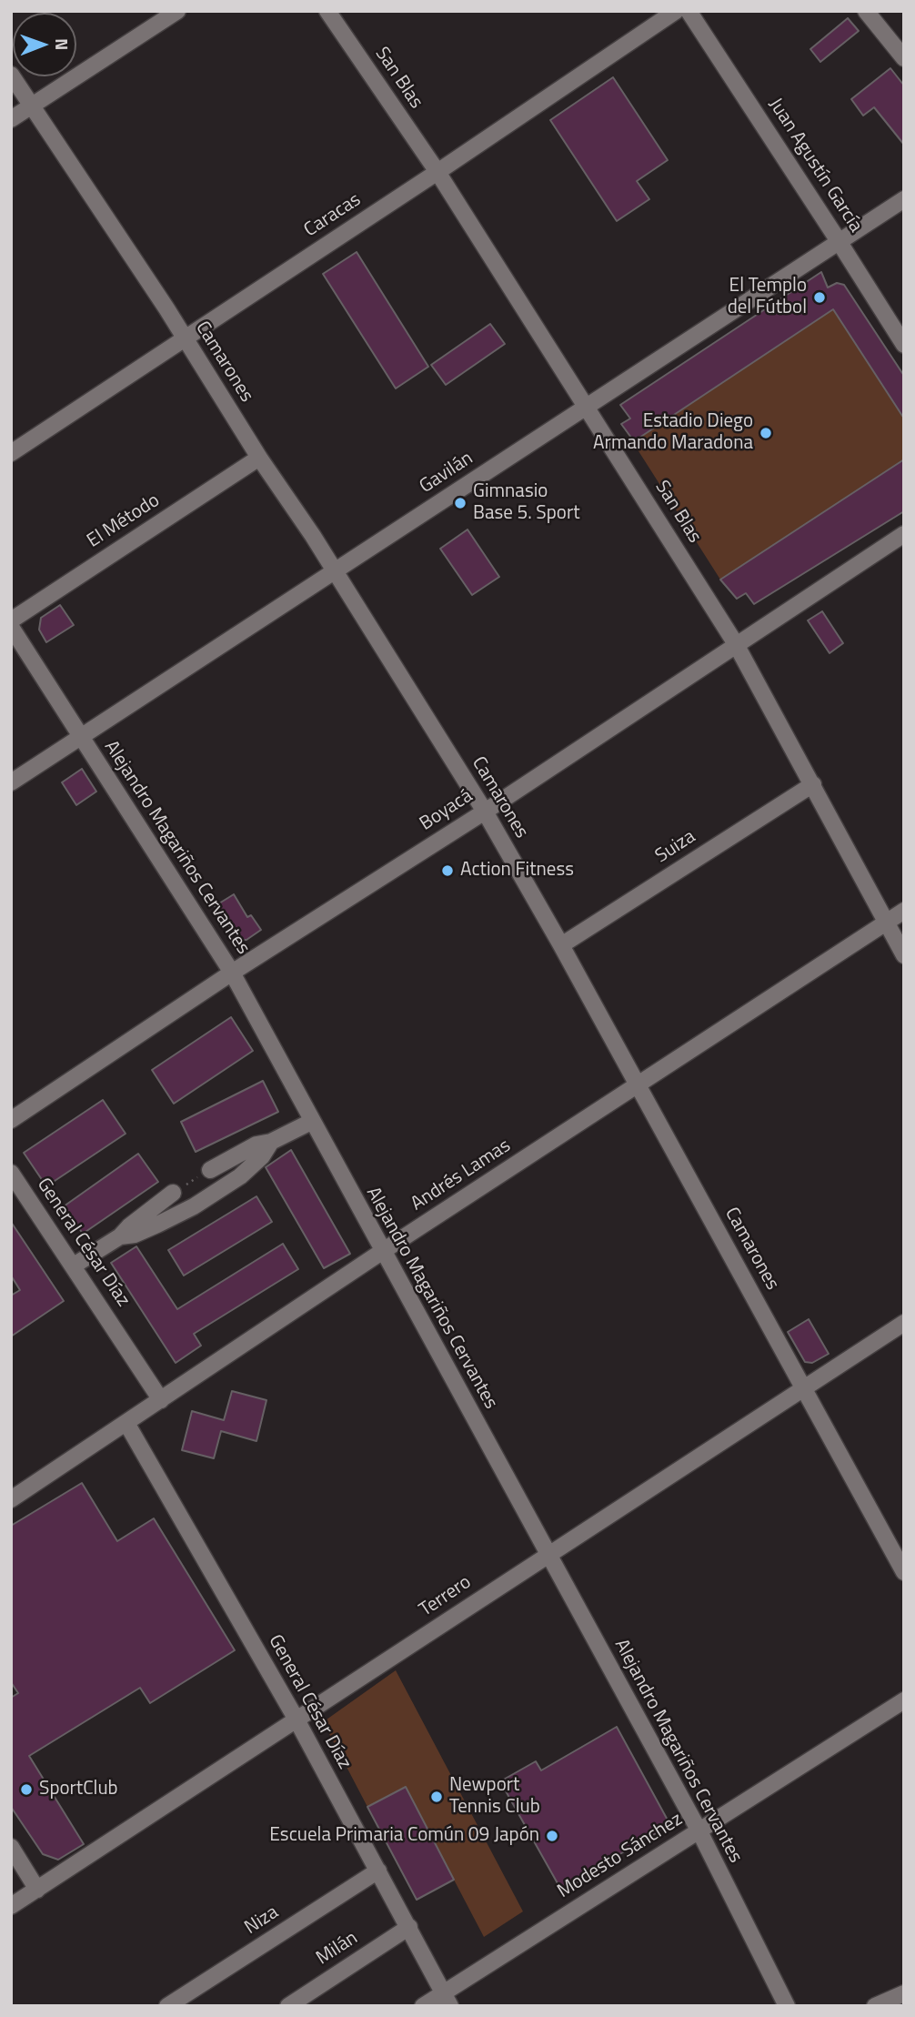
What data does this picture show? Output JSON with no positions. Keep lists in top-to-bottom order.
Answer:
{
  "streets": {
    "street": [
      "San Blas",
      "Juan Agustín García",
      "Caracas",
      "Camarones",
      "Gavilán",
      "El Método",
      "Boyacá",
      "Suiza",
      "Alejandro Magariños Cervantes",
      "Andrés Lamas",
      "General César Díaz",
      "Terrero",
      "Modesto Sánchez",
      "Niza",
      "Milán"
    ]
  },
  "crossings": [
    ["San Blas", "Caracas"],
    ["San Blas", "Gavilán"],
    ["San Blas", "Boyacá"],
    ["San Blas", "Suiza"],
    ["San Blas", "Andrés Lamas"],
    ["Juan Agustín García", "Gavilán"],
    ["Caracas", "Camarones"],
    ["Camarones", "Gavilán"],
    ["Camarones", "El Método"],
    ["Camarones", "Boyacá"],
    ["Camarones", "Suiza"],
    ["Camarones", "Andrés Lamas"],
    ["Camarones", "Terrero"],
    ["Gavilán", "Alejandro Magariños Cervantes"],
    ["Boyacá", "Alejandro Magariños Cervantes"],
    ["Alejandro Magariños Cervantes", "Andrés Lamas"],
    ["Alejandro Magariños Cervantes", "Terrero"],
    ["Alejandro Magariños Cervantes", "Modesto Sánchez"],
    ["Andrés Lamas", "General César Díaz"],
    ["General César Díaz", "Terrero"],
    ["General César Díaz", "Modesto Sánchez"],
    ["General César Díaz", "Niza"],
    ["General César Díaz", "Milán"]
  ],
  "places": [
    "El Templo del Fútbol",
    "Estadio Diego Armando Maradona",
    "Gimnasio Base 5. Sport",
    "Action Fitness",
    "SportClub",
    "Newport Tennis Club",
    "Escuela Primaria Común 09 Japón"
  ],
  "north": "right"
}
